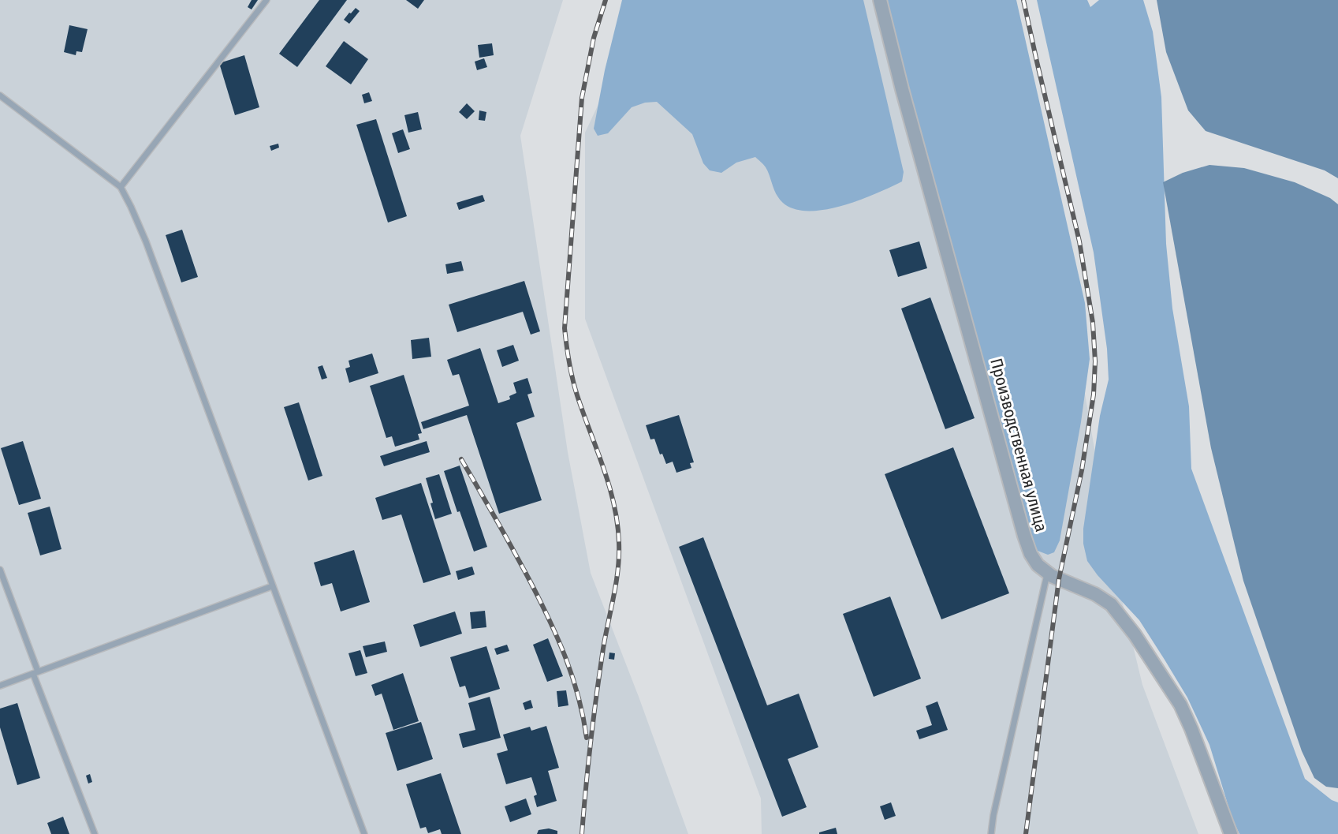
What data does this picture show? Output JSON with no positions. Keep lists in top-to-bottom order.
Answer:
{
  "streets": {
    "street": ["Производственная улица"]
  }
}
